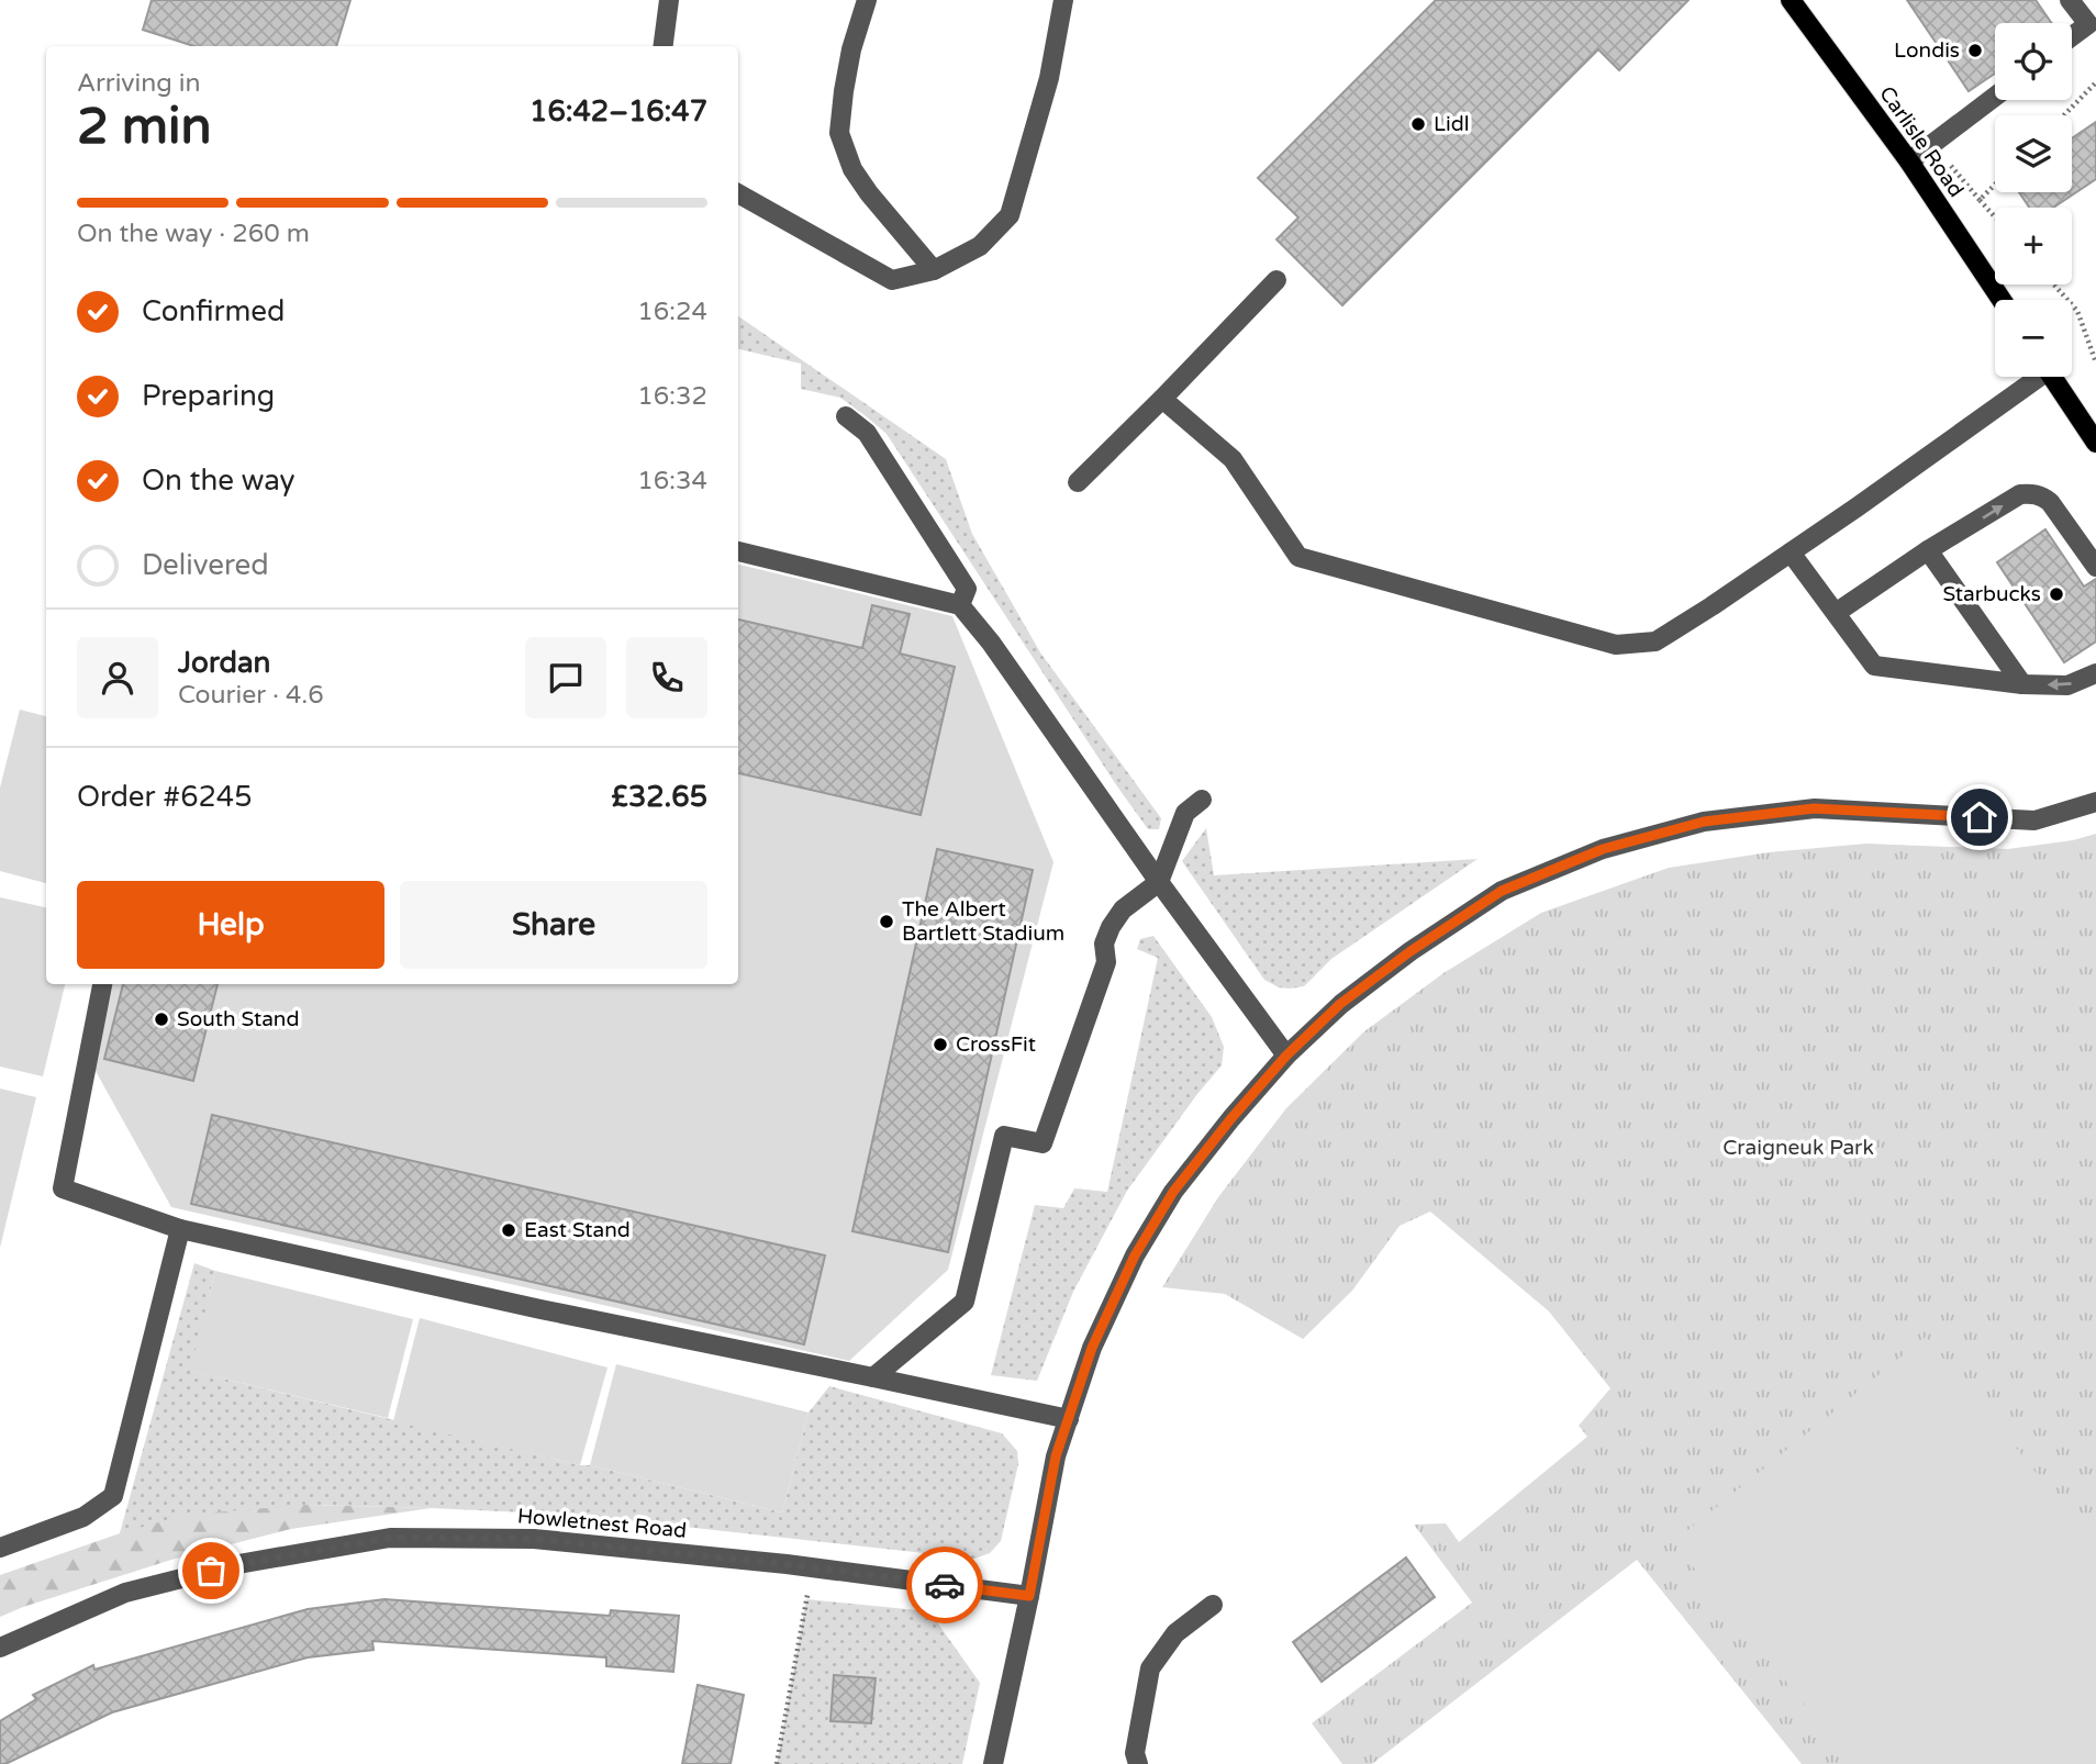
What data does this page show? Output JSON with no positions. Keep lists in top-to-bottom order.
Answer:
{
  "streets": {
    "main road": ["Carlisle Road"],
    "street": ["Howletnest Road"]
  },
  "parks": ["Craigneuk Park"],
  "places": [
    "Londis",
    "Lidl",
    "Starbucks",
    "The Albert Bartlett Stadium",
    "South Stand",
    "CrossFit",
    "East Stand"
  ],
  "page": {
    "map_buttons": ["+", "−"],
    "heading": ["2 min", "Arriving in", "16:42–16:47"],
    "panel": [
      "Jordan",
      "Courier · 4.6",
      "Order #6245",
      "£32.65"
    ],
    "bar": "On the way · 260 m",
    "list": [
      ["Confirmed", "16:24"],
      ["Preparing", "16:32"],
      ["On the way", "16:34"],
      "Delivered"
    ],
    "buttons": ["Help", "Share"]
  }
}
